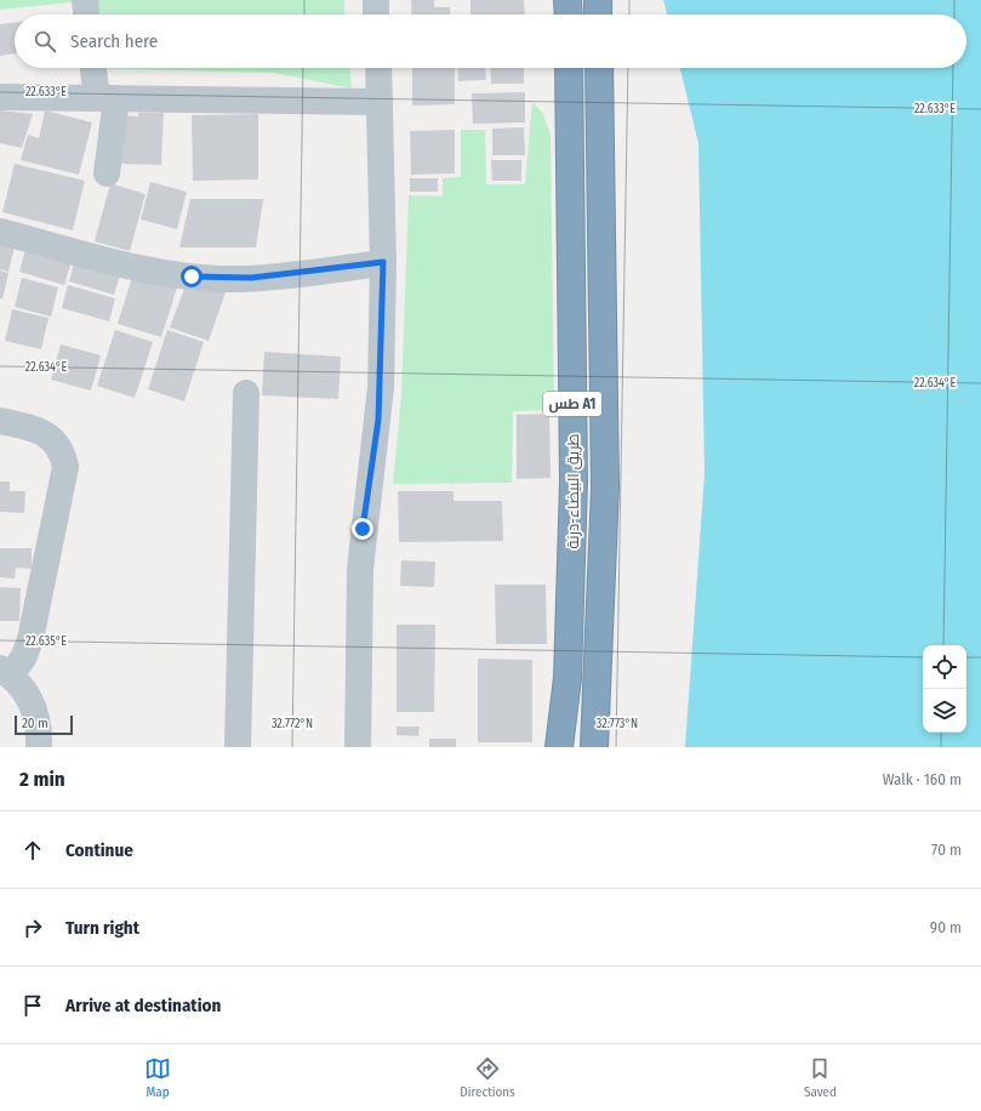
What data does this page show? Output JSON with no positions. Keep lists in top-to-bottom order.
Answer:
{
  "streets": {
    "highway": ["طس A1", "طريق البيضاء-درنة"]
  },
  "scale_bar": "20 m",
  "page": {
    "search": "Search here",
    "scale": "20 m",
    "heading": ["2 min", "Walk · 160 m"],
    "list": [
      ["Continue", "70 m"],
      ["Turn right", "90 m"],
      "Arrive at destination"
    ],
    "nav": ["Map", "Directions", "Saved"]
  },
  "coordinates": [
    "22.633°E",
    "22.634°E",
    "22.635°E",
    "32.772°N",
    "32.773°N"
  ]
}
